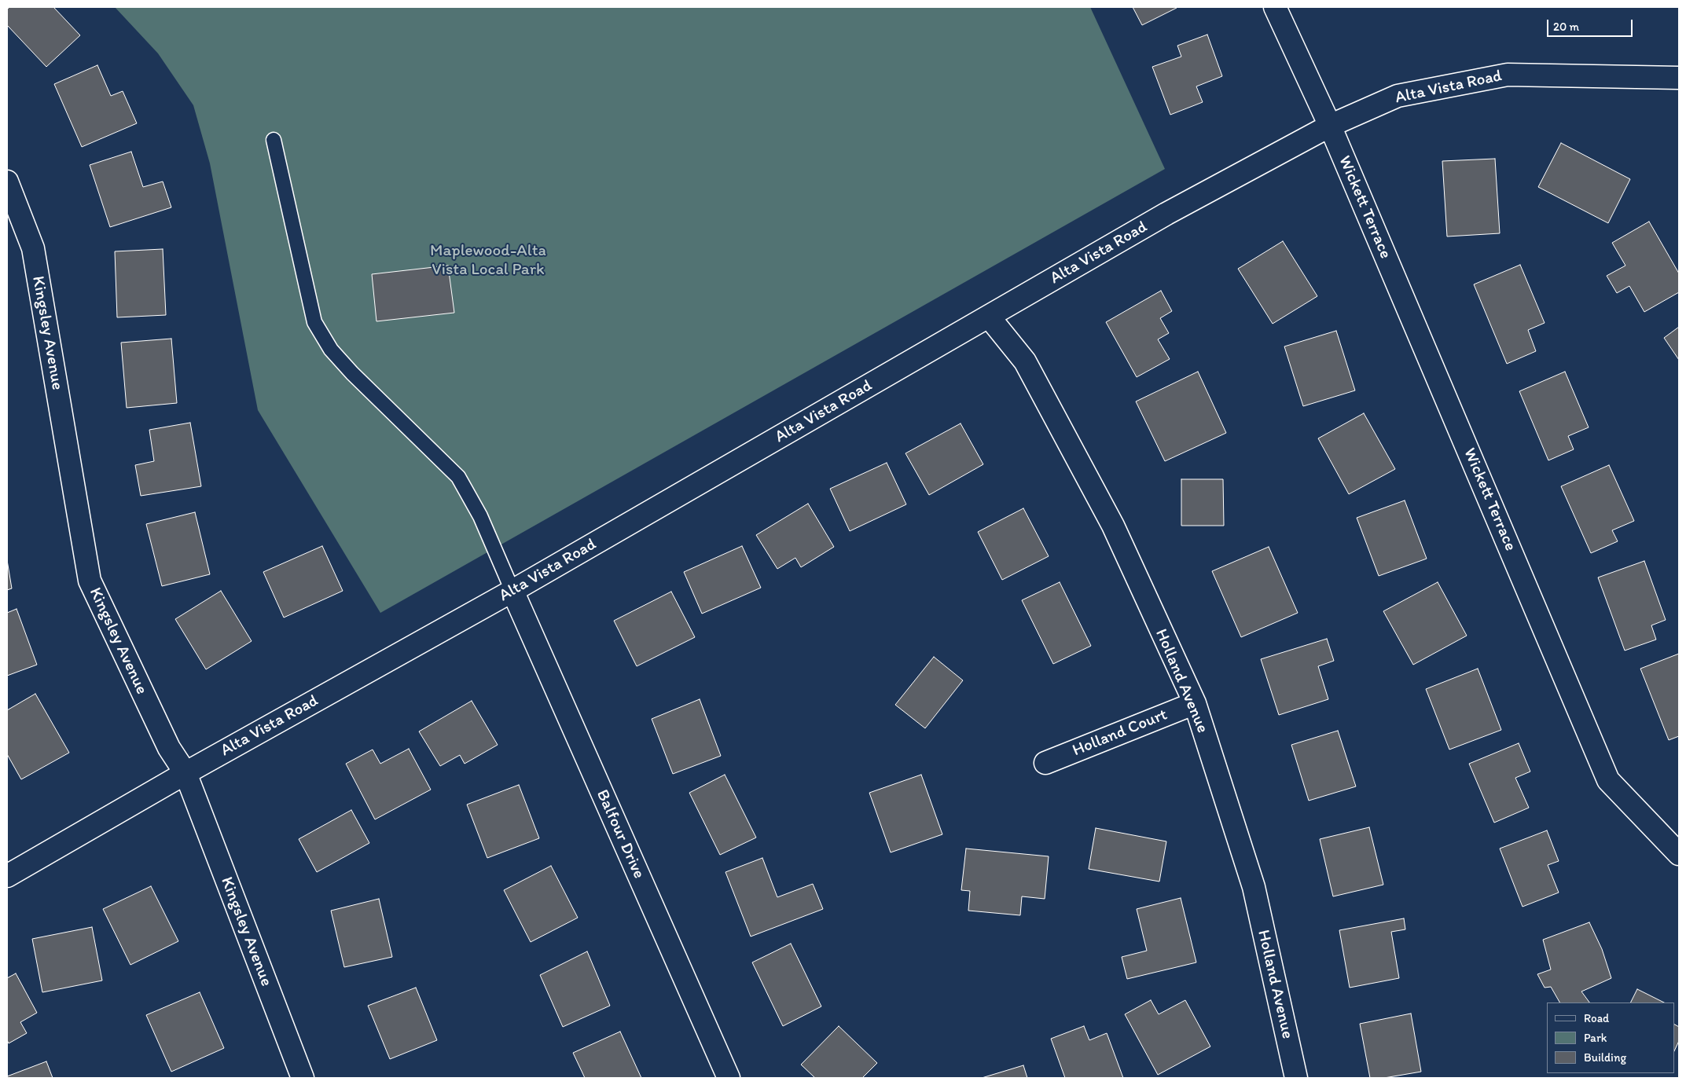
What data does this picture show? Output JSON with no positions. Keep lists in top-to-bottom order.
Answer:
{
  "streets": {
    "street": [
      "Alta Vista Road",
      "Wickett Terrace",
      "Kingsley Avenue",
      "Holland Avenue",
      "Holland Court",
      "Balfour Drive"
    ]
  },
  "crossings": [
    ["Alta Vista Road", "Wickett Terrace"],
    ["Alta Vista Road", "Kingsley Avenue"],
    ["Alta Vista Road", "Holland Avenue"],
    ["Alta Vista Road", "Balfour Drive"],
    ["Holland Avenue", "Holland Court"]
  ],
  "parks": ["Maplewood-Alta Vista Local Park"],
  "legend": ["Road", "Park", "Building"],
  "scale_bar": "20 m"
}
